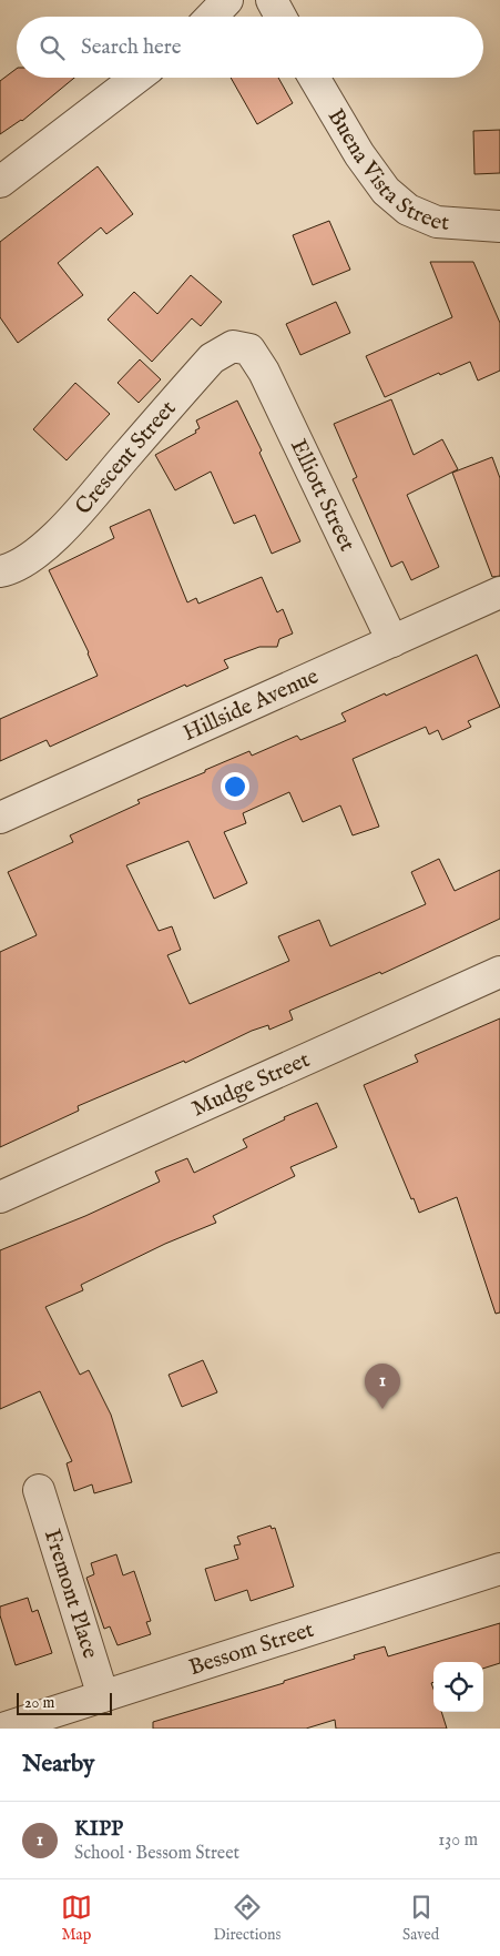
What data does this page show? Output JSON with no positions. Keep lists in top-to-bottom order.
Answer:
{
  "streets": {
    "street": [
      "Buena Vista Street",
      "Crescent Street",
      "Elliott Street",
      "Hillside Avenue",
      "Mudge Street",
      "Fremont Place",
      "Bessom Street"
    ]
  },
  "crossings": [
    ["Crescent Street", "Elliott Street"],
    ["Elliott Street", "Hillside Avenue"],
    ["Fremont Place", "Bessom Street"]
  ],
  "scale_bar": "20 m",
  "page": {
    "search": "Search here",
    "pins": "1",
    "scale": "20 m",
    "heading": "Nearby",
    "list": [
      {
        "mark": "1",
        "name": "KIPP",
        "note": "School · Bessom Street",
        "value": "130 m"
      }
    ],
    "nav": ["Map", "Directions", "Saved"]
  }
}
